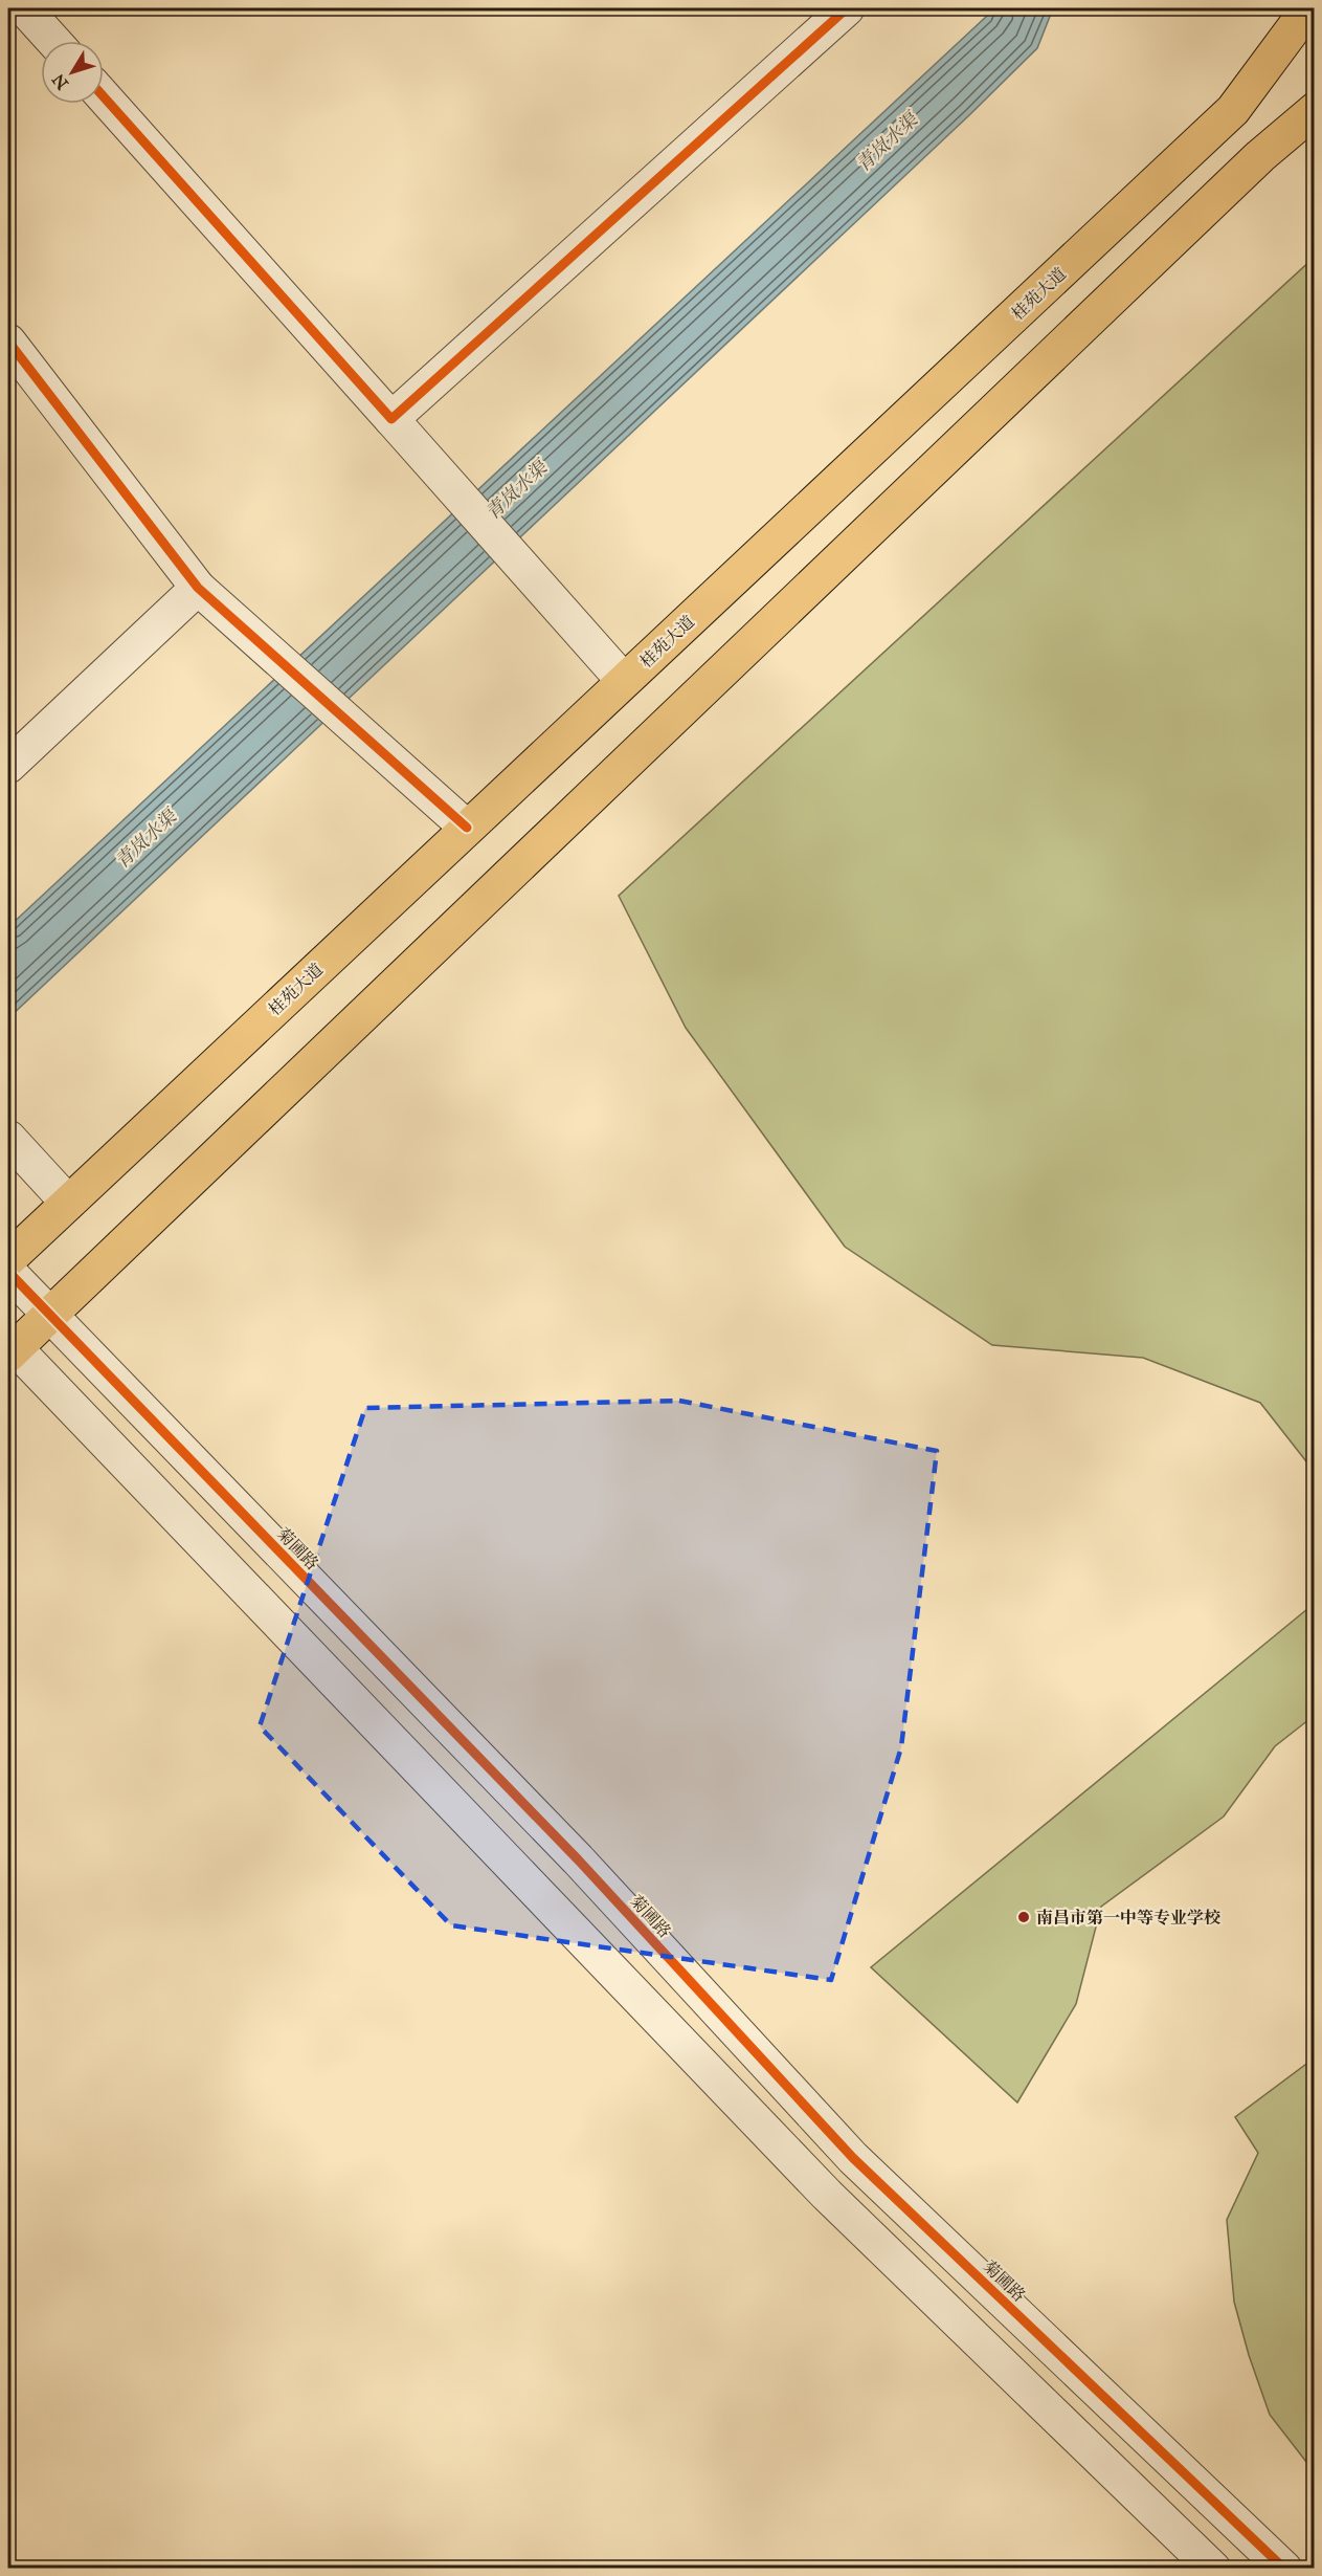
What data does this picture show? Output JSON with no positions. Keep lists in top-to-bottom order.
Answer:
{
  "streets": {
    "main road": ["桂苑大道"],
    "street": ["菊圃路"]
  },
  "water": ["青岚水渠"],
  "places": ["南昌市第一中等专业学校"],
  "north": "bottom left"
}
